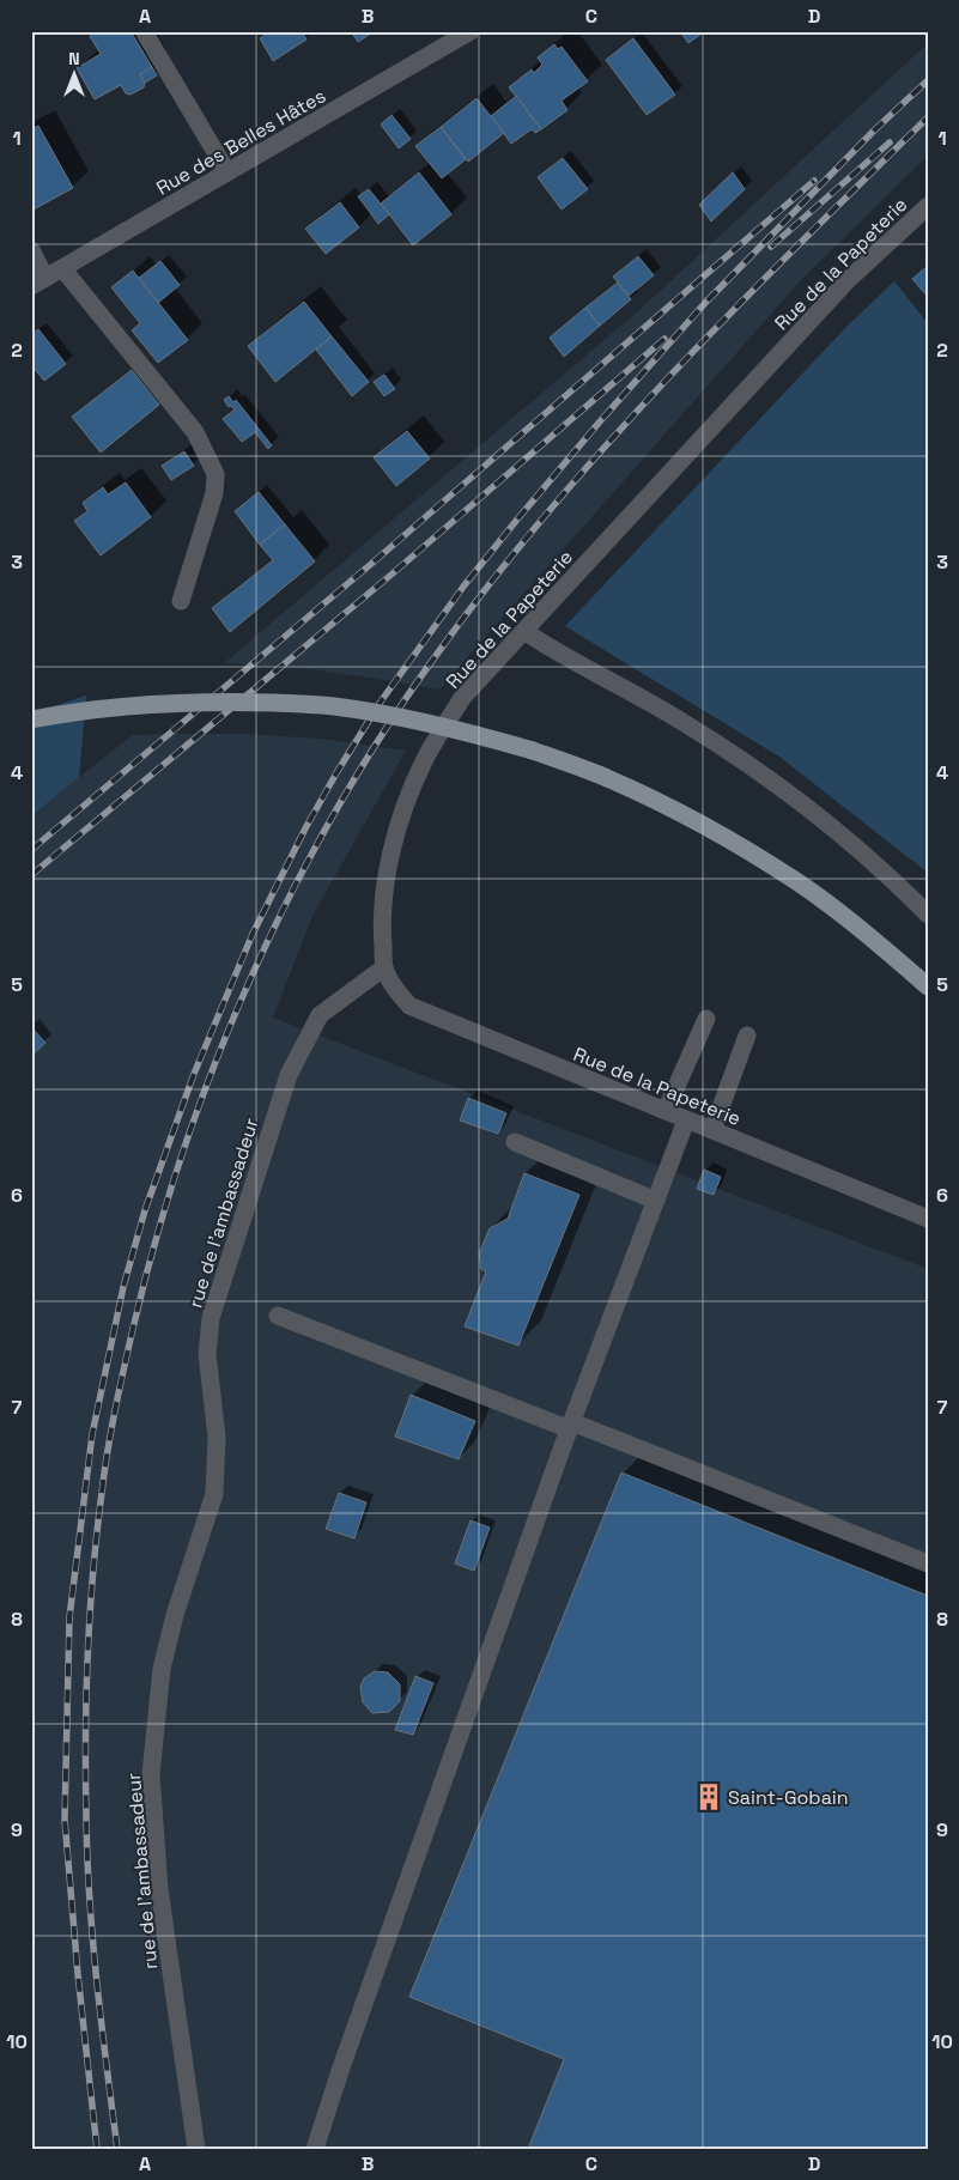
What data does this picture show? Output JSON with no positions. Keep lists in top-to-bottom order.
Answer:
{
  "streets": {
    "street": ["Rue des Belles Hâtes", "Rue de la Papeterie", "rue de l'ambassadeur"]
  },
  "crossings": [
    ["Rue de la Papeterie", "rue de l'ambassadeur"]
  ],
  "places": {
    "building": ["Saint-Gobain"]
  },
  "north": "top",
  "grid": {
    "columns": [
      "A",
      "B",
      "C",
      "D"
    ],
    "rows": [
      "1",
      "2",
      "3",
      "4",
      "5",
      "6",
      "7",
      "8",
      "9",
      "10"
    ]
  }
}
